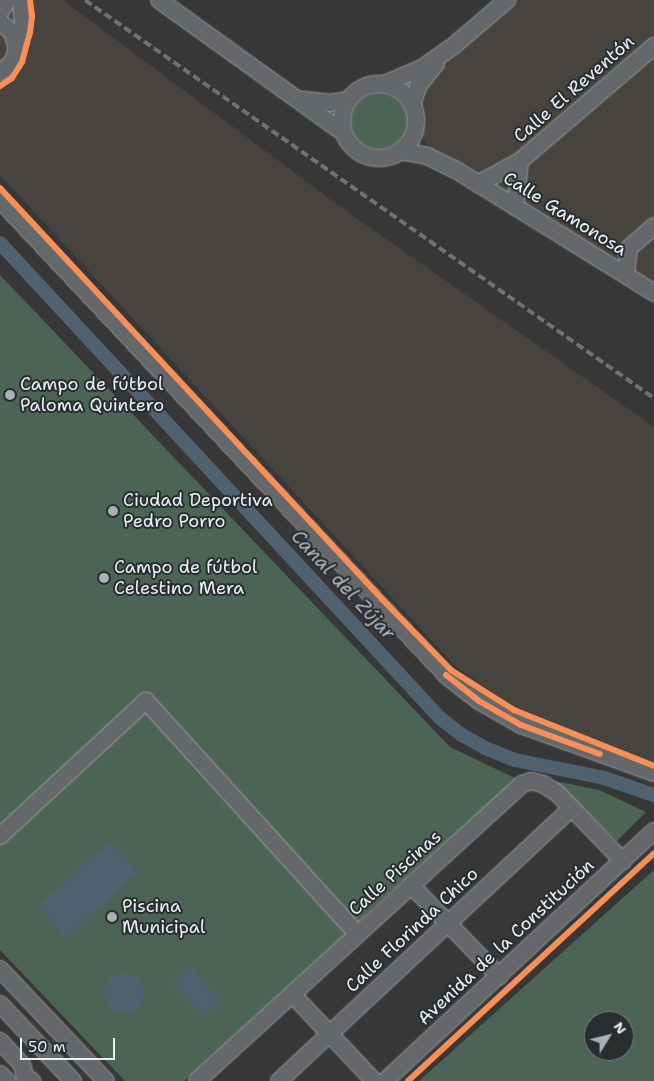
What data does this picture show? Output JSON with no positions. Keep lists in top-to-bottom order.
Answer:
{
  "streets": {
    "street": [
      "Calle El Reventón",
      "Calle Gamonosa",
      "Calle Piscinas",
      "Calle Florinda Chico",
      "Avenida de la Constitución"
    ]
  },
  "crossings": [
    ["Calle El Reventón", "Calle Gamonosa"],
    ["Calle Piscinas", "Calle Florinda Chico"],
    ["Calle Piscinas", "Avenida de la Constitución"]
  ],
  "water": ["Canal del Zújar"],
  "places": [
    "Campo de fútbol Paloma Quintero",
    "Ciudad Deportiva Pedro Porro",
    "Campo de fútbol Celestino Mera",
    "Piscina Municipal"
  ],
  "scale_bar": "50 m",
  "north": "top right"
}
